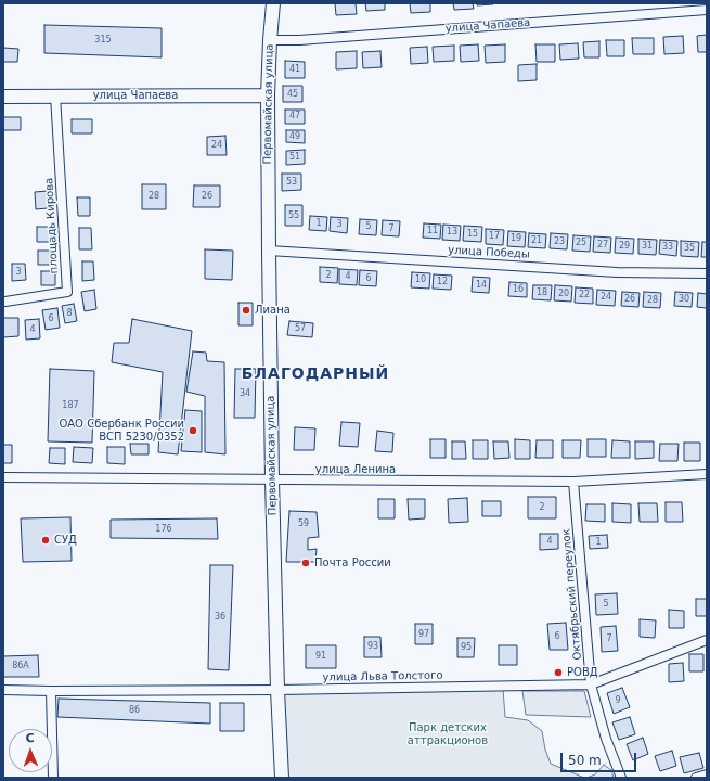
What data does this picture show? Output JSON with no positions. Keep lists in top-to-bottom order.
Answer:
{
  "streets": {
    "main road": ["улица Чапаева", "Первомайская улица"],
    "street": [
      "площадь Кирова",
      "улица Победы",
      "улица Ленина",
      "Октябрьский переулок",
      "улица Льва Толстого"
    ]
  },
  "crossings": [
    ["улица Чапаева", "Первомайская улица"],
    ["улица Чапаева", "площадь Кирова"],
    ["Первомайская улица", "улица Победы"],
    ["Первомайская улица", "улица Ленина"],
    ["Первомайская улица", "улица Льва Толстого"],
    ["улица Ленина", "Октябрьский переулок"],
    ["Октябрьский переулок", "улица Льва Толстого"]
  ],
  "districts": ["БЛАГОДАРНЫЙ"],
  "parks": ["Парк детских аттракционов"],
  "places": [
    "Лиана",
    "ОАО Сбербанк России ВСП 5230/0352",
    "СУД",
    "Почта России",
    "РОВД"
  ],
  "house_numbers": [
    "315",
    "41",
    "45",
    "47",
    "49",
    "24",
    "51",
    "53",
    "28",
    "26",
    "55",
    "1",
    "3",
    "5",
    "7",
    "11",
    "13",
    "15",
    "17",
    "19",
    "21",
    "23",
    "25",
    "27",
    "29",
    "31",
    "33",
    "35",
    "3",
    "2",
    "4",
    "6",
    "10",
    "12",
    "14",
    "16",
    "18",
    "20",
    "22",
    "24",
    "26",
    "30",
    "28",
    "8",
    "6",
    "57",
    "4",
    "34",
    "187",
    "2",
    "59",
    "176",
    "4",
    "1",
    "5",
    "36",
    "97",
    "6",
    "7",
    "93",
    "95",
    "91",
    "86А",
    "9",
    "86"
  ],
  "scale_bar": "50 m",
  "north": "top"
}
